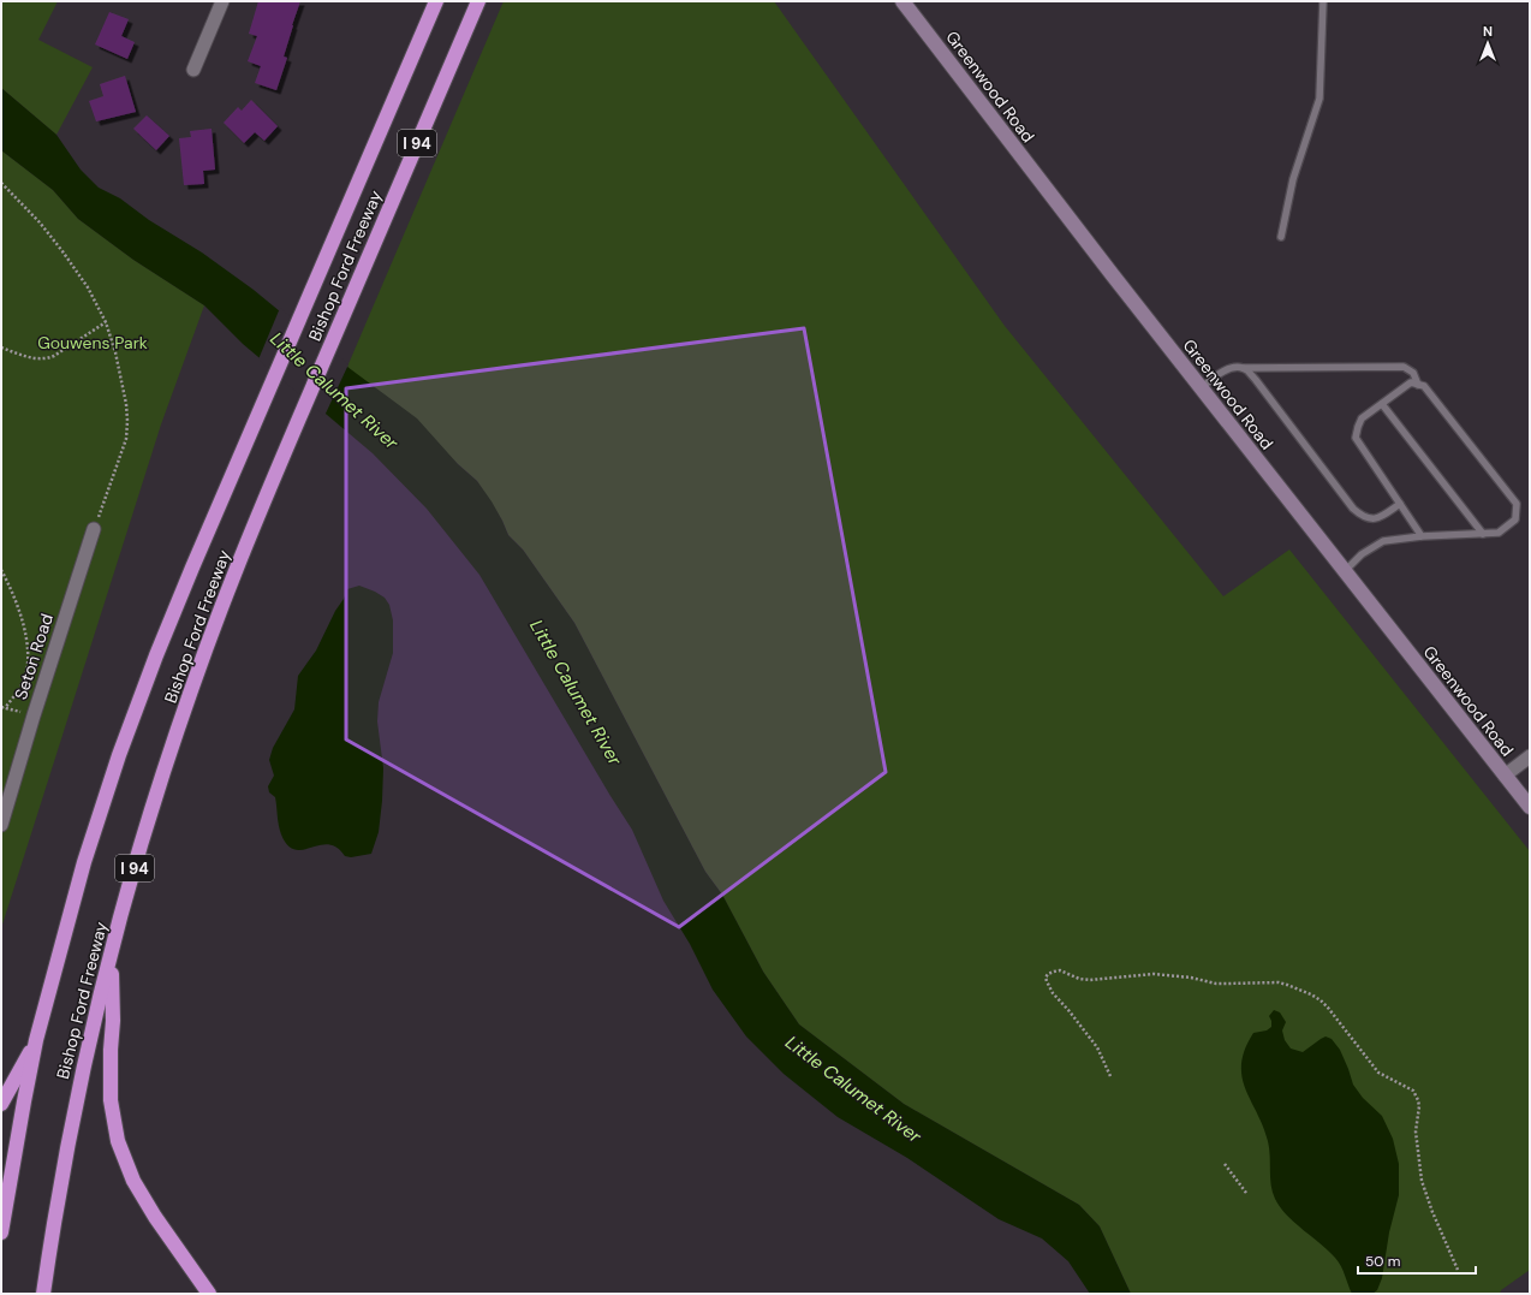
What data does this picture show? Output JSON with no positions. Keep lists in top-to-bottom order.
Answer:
{
  "streets": {
    "highway": ["I 94", "Bishop Ford Freeway"],
    "street": ["Greenwood Road", "Seton Road"]
  },
  "water": ["Little Calumet River"],
  "parks": ["Gouwens Park"],
  "scale_bar": "50 m",
  "north": "top"
}
